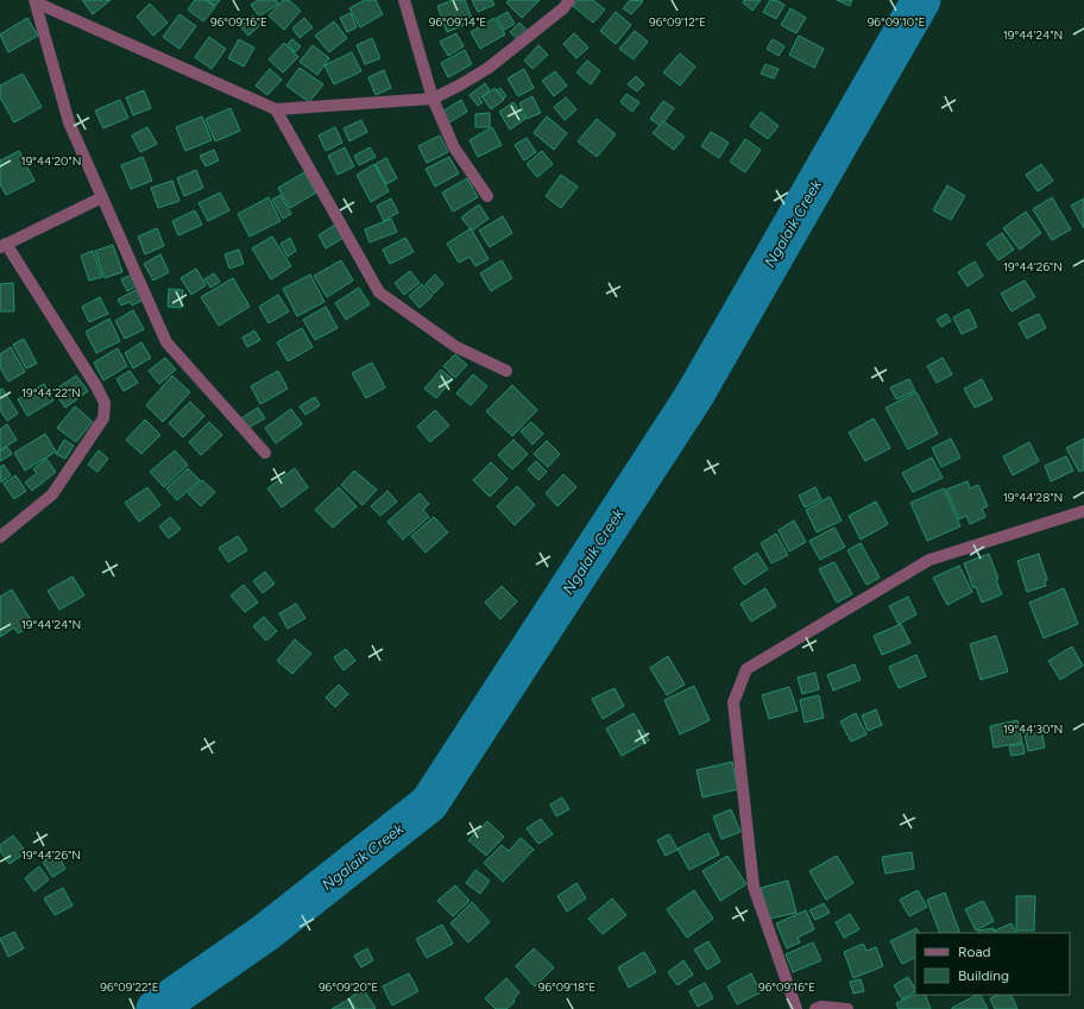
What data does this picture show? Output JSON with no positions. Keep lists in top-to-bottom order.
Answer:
{
  "water": ["Ngalaik Creek"],
  "legend": ["Road", "Building"],
  "coordinates": [
    "96°09'16\"E",
    "96°09'14\"E",
    "96°09'12\"E",
    "96°09'10\"E",
    "19°44'24\"N",
    "19°44'20\"N",
    "19°44'26\"N",
    "19°44'22\"N",
    "19°44'28\"N",
    "19°44'30\"N",
    "96°09'22\"E",
    "96°09'20\"E",
    "96°09'18\"E"
  ]
}
